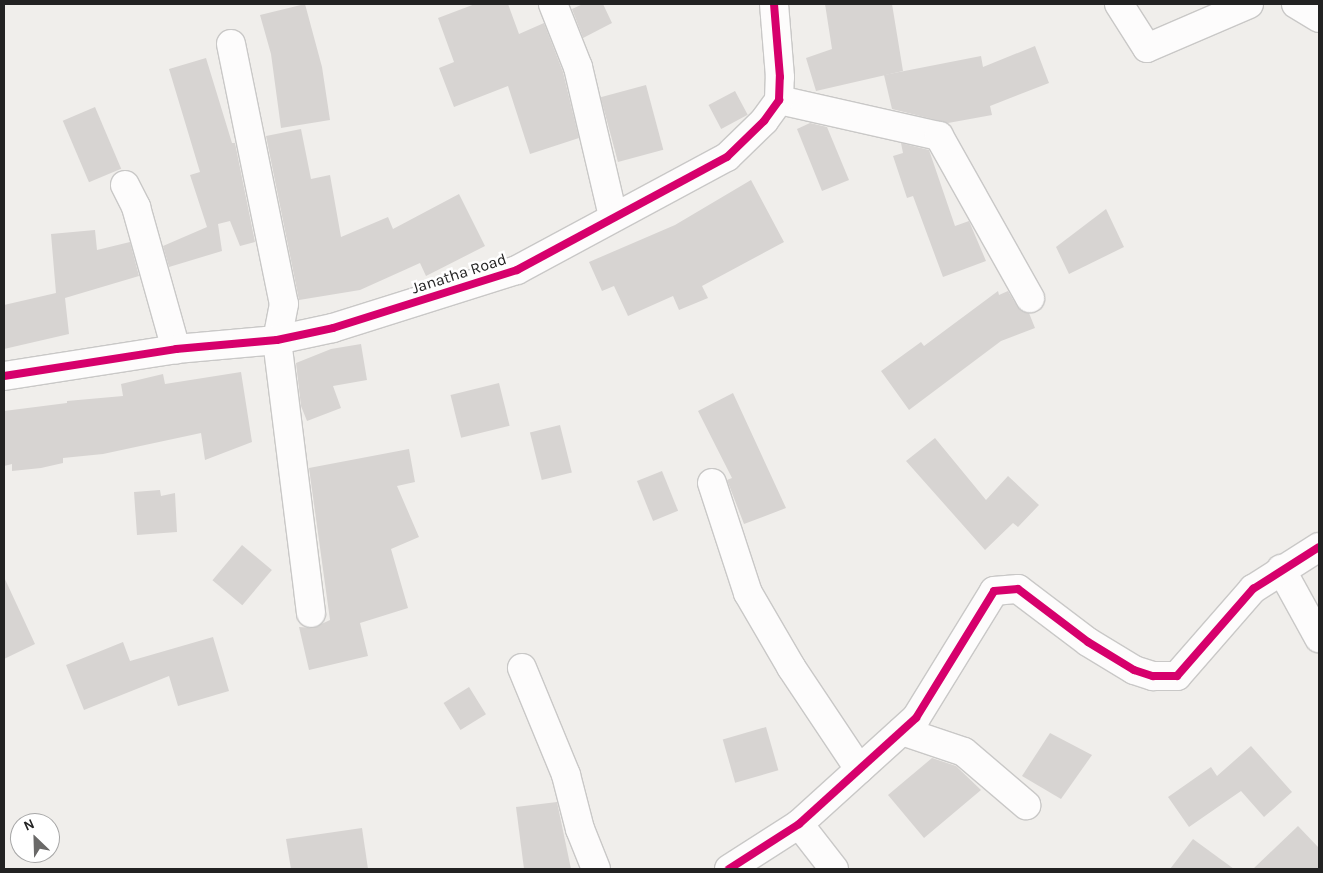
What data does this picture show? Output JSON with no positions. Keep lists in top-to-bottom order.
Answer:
{
  "streets": {
    "street": ["Janatha Road"]
  },
  "north": "top left"
}
